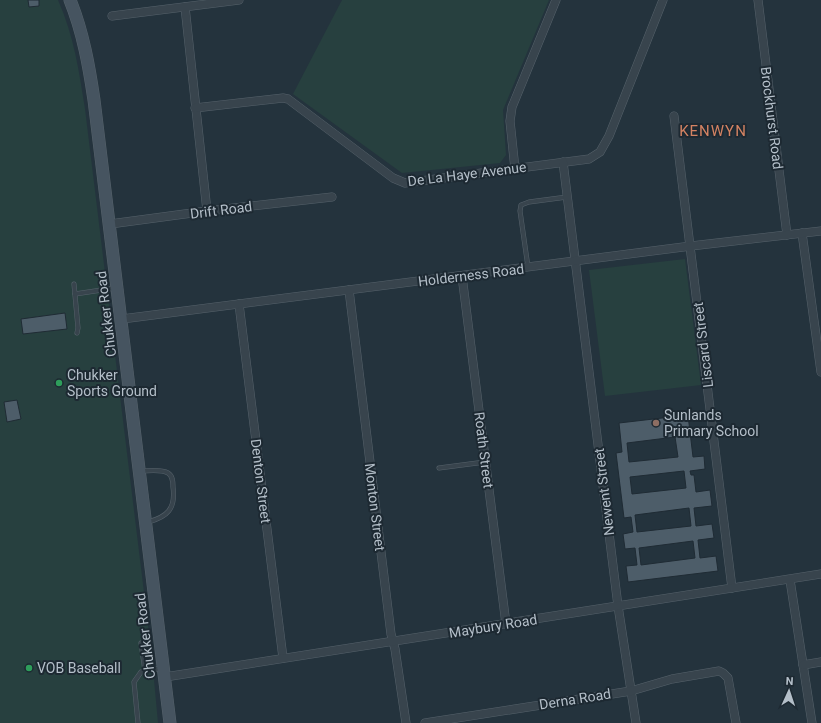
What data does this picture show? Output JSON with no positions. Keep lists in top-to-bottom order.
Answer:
{
  "streets": {
    "street": [
      "Brockhurst Road",
      "De La Haye Avenue",
      "Drift Road",
      "Holderness Road",
      "Chukker Road",
      "Liscard Street",
      "Roath Street",
      "Denton Street",
      "Newent Street",
      "Monton Street",
      "Maybury Road",
      "Derna Road"
    ]
  },
  "crossings": [
    ["Brockhurst Road", "Holderness Road"],
    ["De La Haye Avenue", "Newent Street"],
    ["Drift Road", "Chukker Road"],
    ["Holderness Road", "Chukker Road"],
    ["Holderness Road", "Liscard Street"],
    ["Holderness Road", "Roath Street"],
    ["Holderness Road", "Denton Street"],
    ["Holderness Road", "Newent Street"],
    ["Holderness Road", "Monton Street"],
    ["Chukker Road", "Maybury Road"],
    ["Liscard Street", "Maybury Road"],
    ["Roath Street", "Maybury Road"],
    ["Denton Street", "Maybury Road"],
    ["Newent Street", "Maybury Road"],
    ["Newent Street", "Derna Road"],
    ["Monton Street", "Maybury Road"]
  ],
  "districts": ["KENWYN"],
  "places": ["Chukker Sports Ground", "Sunlands Primary School", "VOB Baseball"],
  "north": "top"
}
